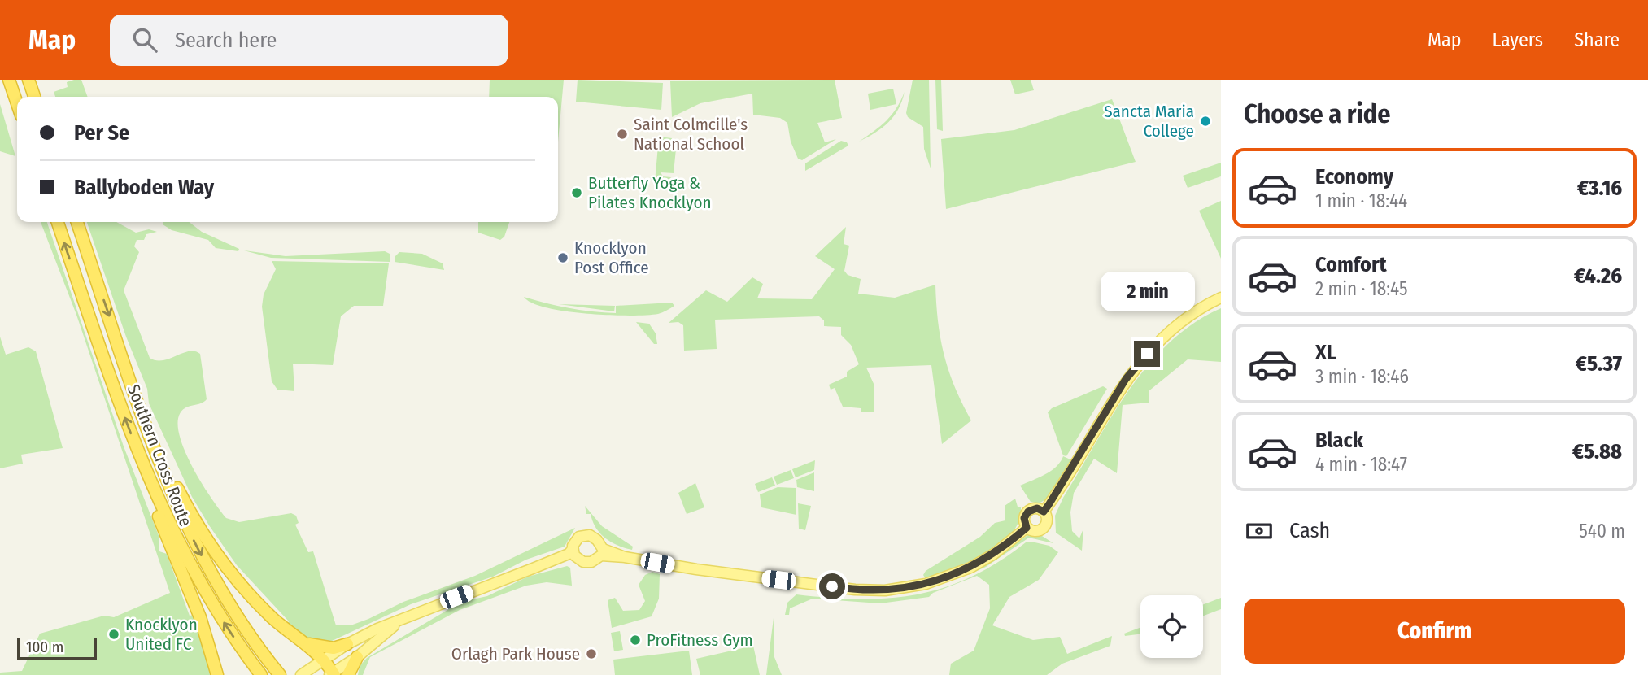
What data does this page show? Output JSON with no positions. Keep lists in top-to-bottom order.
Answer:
{
  "streets": {
    "highway": ["Southern Cross Route"]
  },
  "places": [
    "Sancta Maria College",
    "Saint Colmcille's National School",
    "Butterfly Yoga & Pilates Knocklyon",
    "Knocklyon Post Office",
    "Knocklyon United FC",
    "ProFitness Gym",
    "Orlagh Park House"
  ],
  "scale_bar": "100 m",
  "page": {
    "header": "Map",
    "search": "Search here",
    "nav": ["Map", "Layers", "Share"],
    "heading": "Choose a ride",
    "banner": ["Per Se", "Ballyboden Way"],
    "list": [
      {
        "name": "Economy",
        "note": "1 min · 18:44",
        "value": "€3.16"
      },
      {
        "name": "Comfort",
        "note": "2 min · 18:45",
        "value": "€4.26"
      },
      {
        "name": "XL",
        "note": "3 min · 18:46",
        "value": "€5.37"
      },
      {
        "name": "Black",
        "note": "4 min · 18:47",
        "value": "€5.88"
      }
    ],
    "bubble": "2 min",
    "pay": ["Cash", "540 m"],
    "buttons": "Confirm",
    "scale": "100 m"
  }
}
